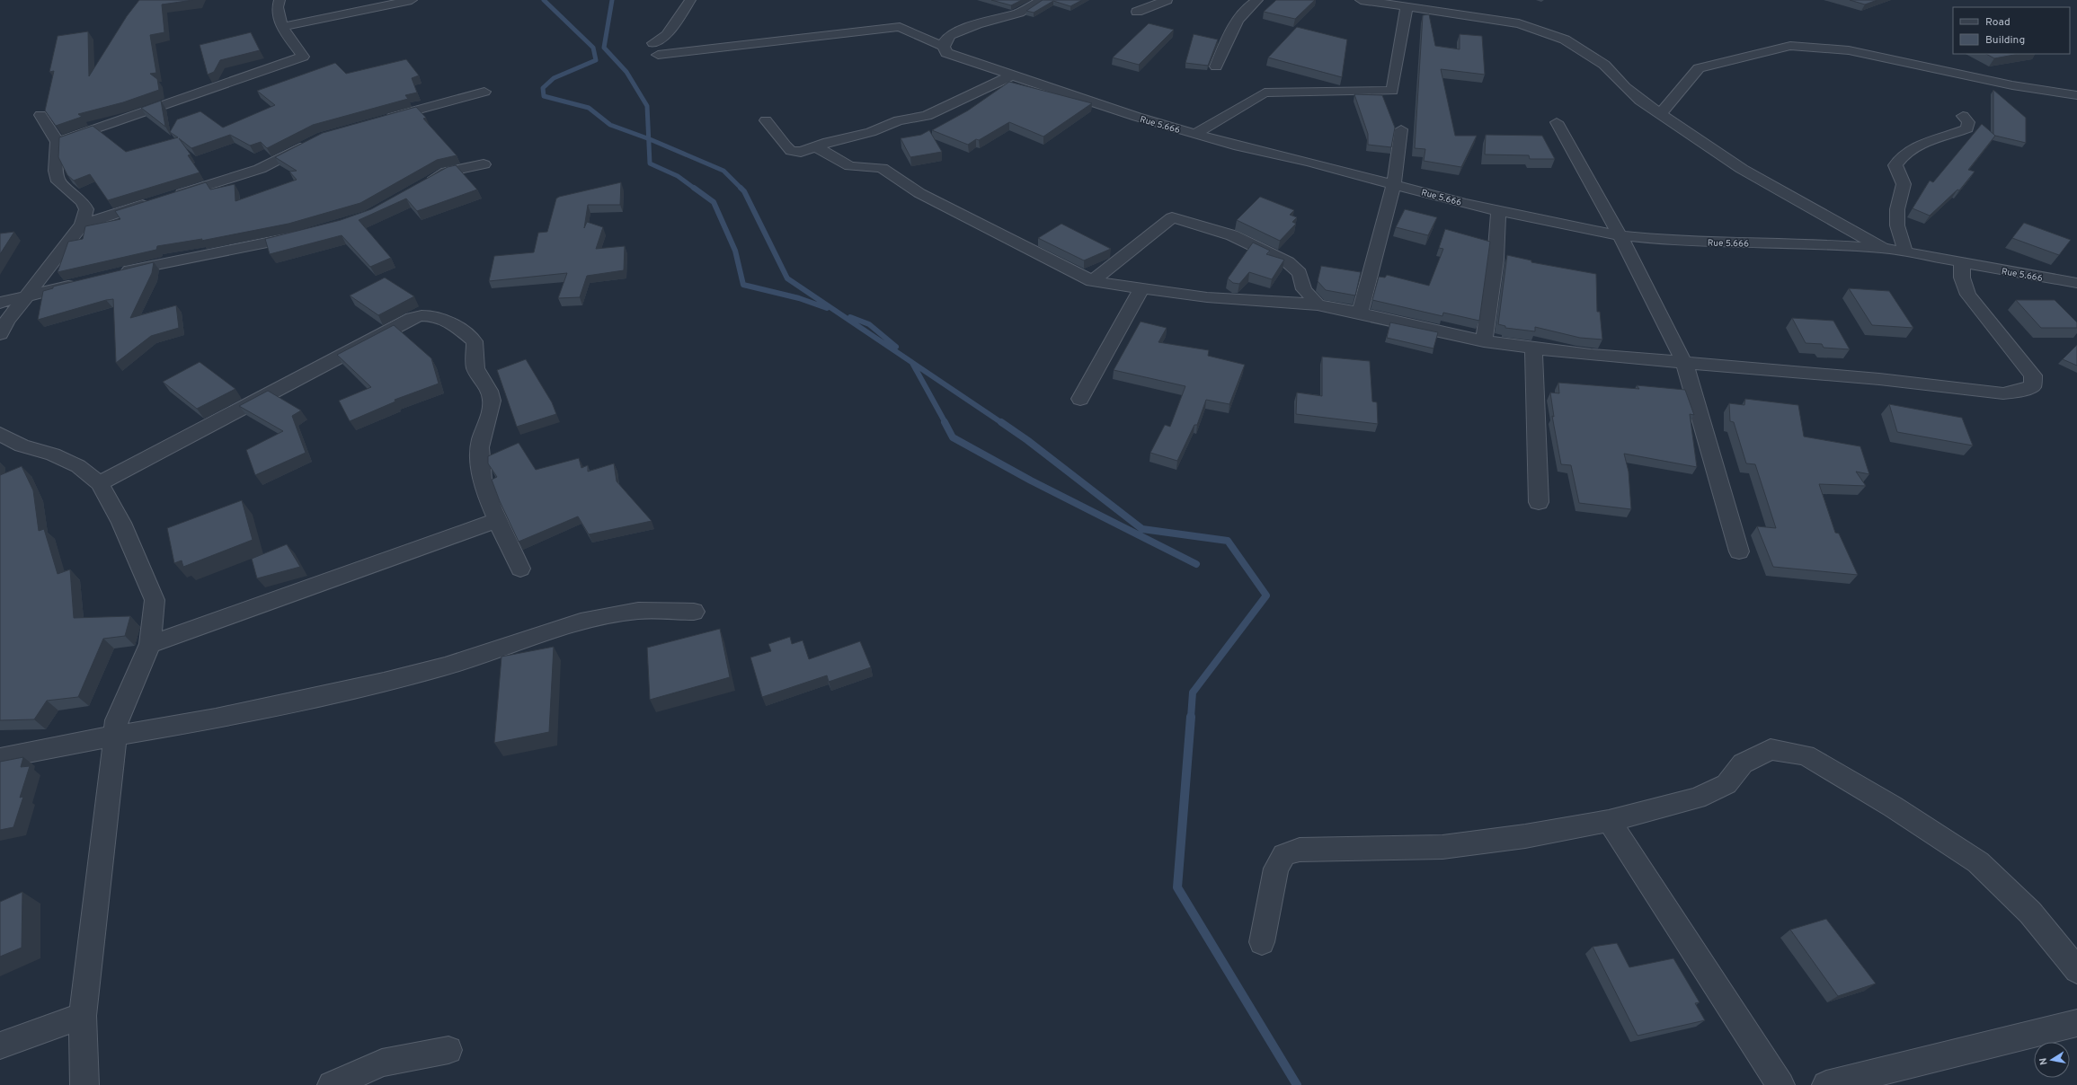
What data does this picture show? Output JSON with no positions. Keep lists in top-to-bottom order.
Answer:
{
  "streets": {
    "street": ["Rue 5.666"]
  },
  "legend": ["Road", "Building"],
  "north": "left"
}
